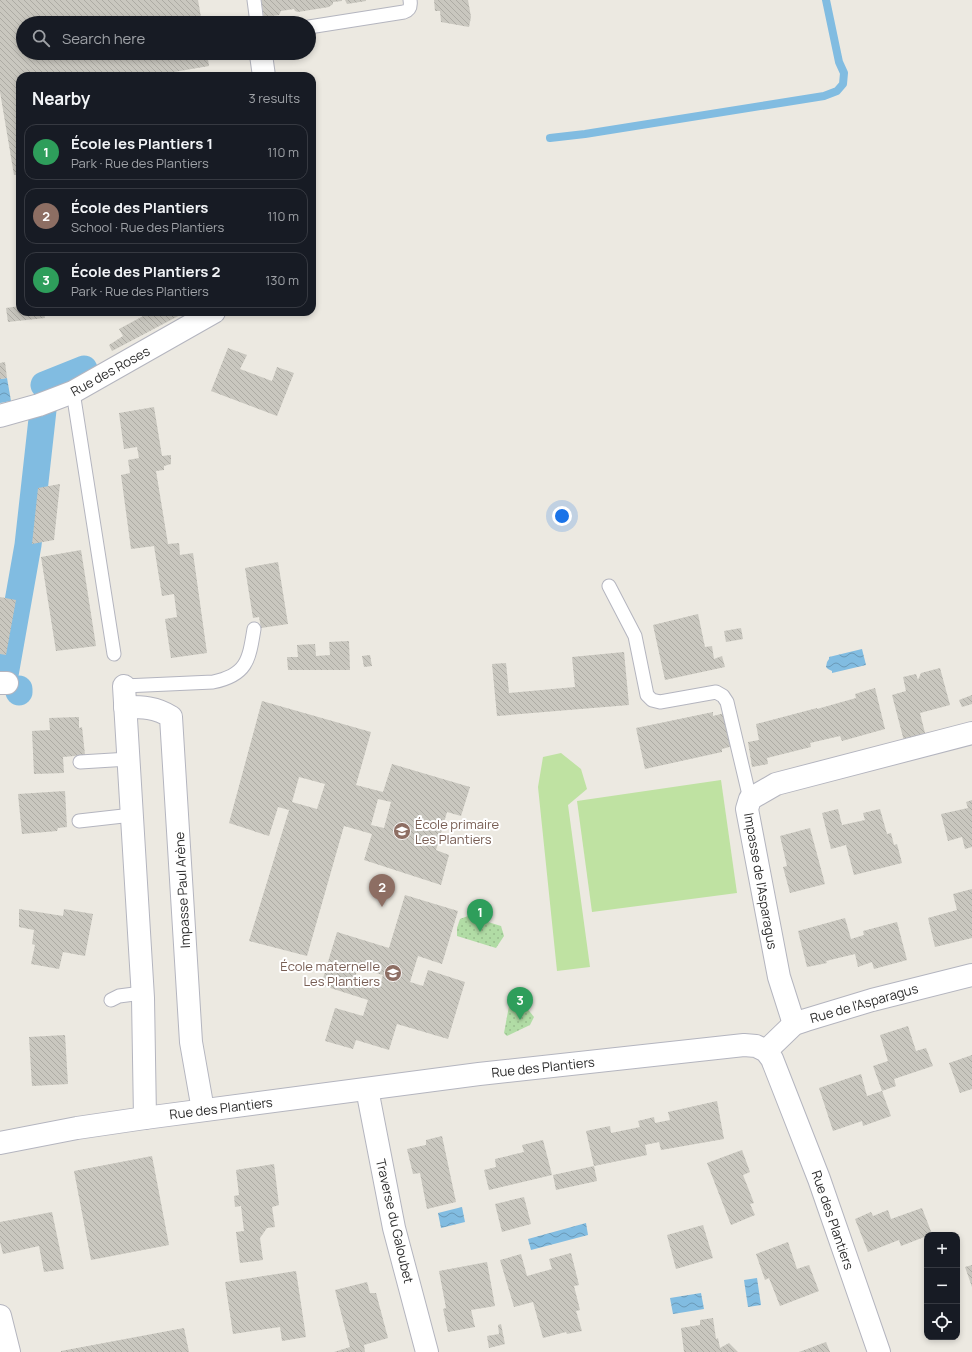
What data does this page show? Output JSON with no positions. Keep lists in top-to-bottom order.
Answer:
{
  "streets": {
    "street": [
      "Rue des Roses",
      "Impasse de l'Asparagus",
      "Impasse Paul Arène",
      "Rue de l'Asparagus",
      "Rue des Plantiers",
      "Traverse du Galoubet"
    ]
  },
  "crossings": [
    ["Impasse de l'Asparagus", "Rue de l'Asparagus"],
    ["Impasse Paul Arène", "Rue des Plantiers"],
    ["Rue de l'Asparagus", "Rue des Plantiers"],
    ["Rue des Plantiers", "Traverse du Galoubet"]
  ],
  "places": {
    "school or university": ["École primaire Les Plantiers", "École maternelle Les Plantiers"]
  },
  "page": {
    "search": "Search here",
    "heading": ["Nearby", "3 results"],
    "list": [
      {
        "mark": "1",
        "name": "École les Plantiers 1",
        "note": "Park · Rue des Plantiers",
        "value": "110 m"
      },
      {
        "mark": "2",
        "name": "École des Plantiers",
        "note": "School · Rue des Plantiers",
        "value": "110 m"
      },
      {
        "mark": "3",
        "name": "École des Plantiers 2",
        "note": "Park · Rue des Plantiers",
        "value": "130 m"
      }
    ],
    "pins": ["2", "1", "3"],
    "map_buttons": ["+", "−"]
  }
}
